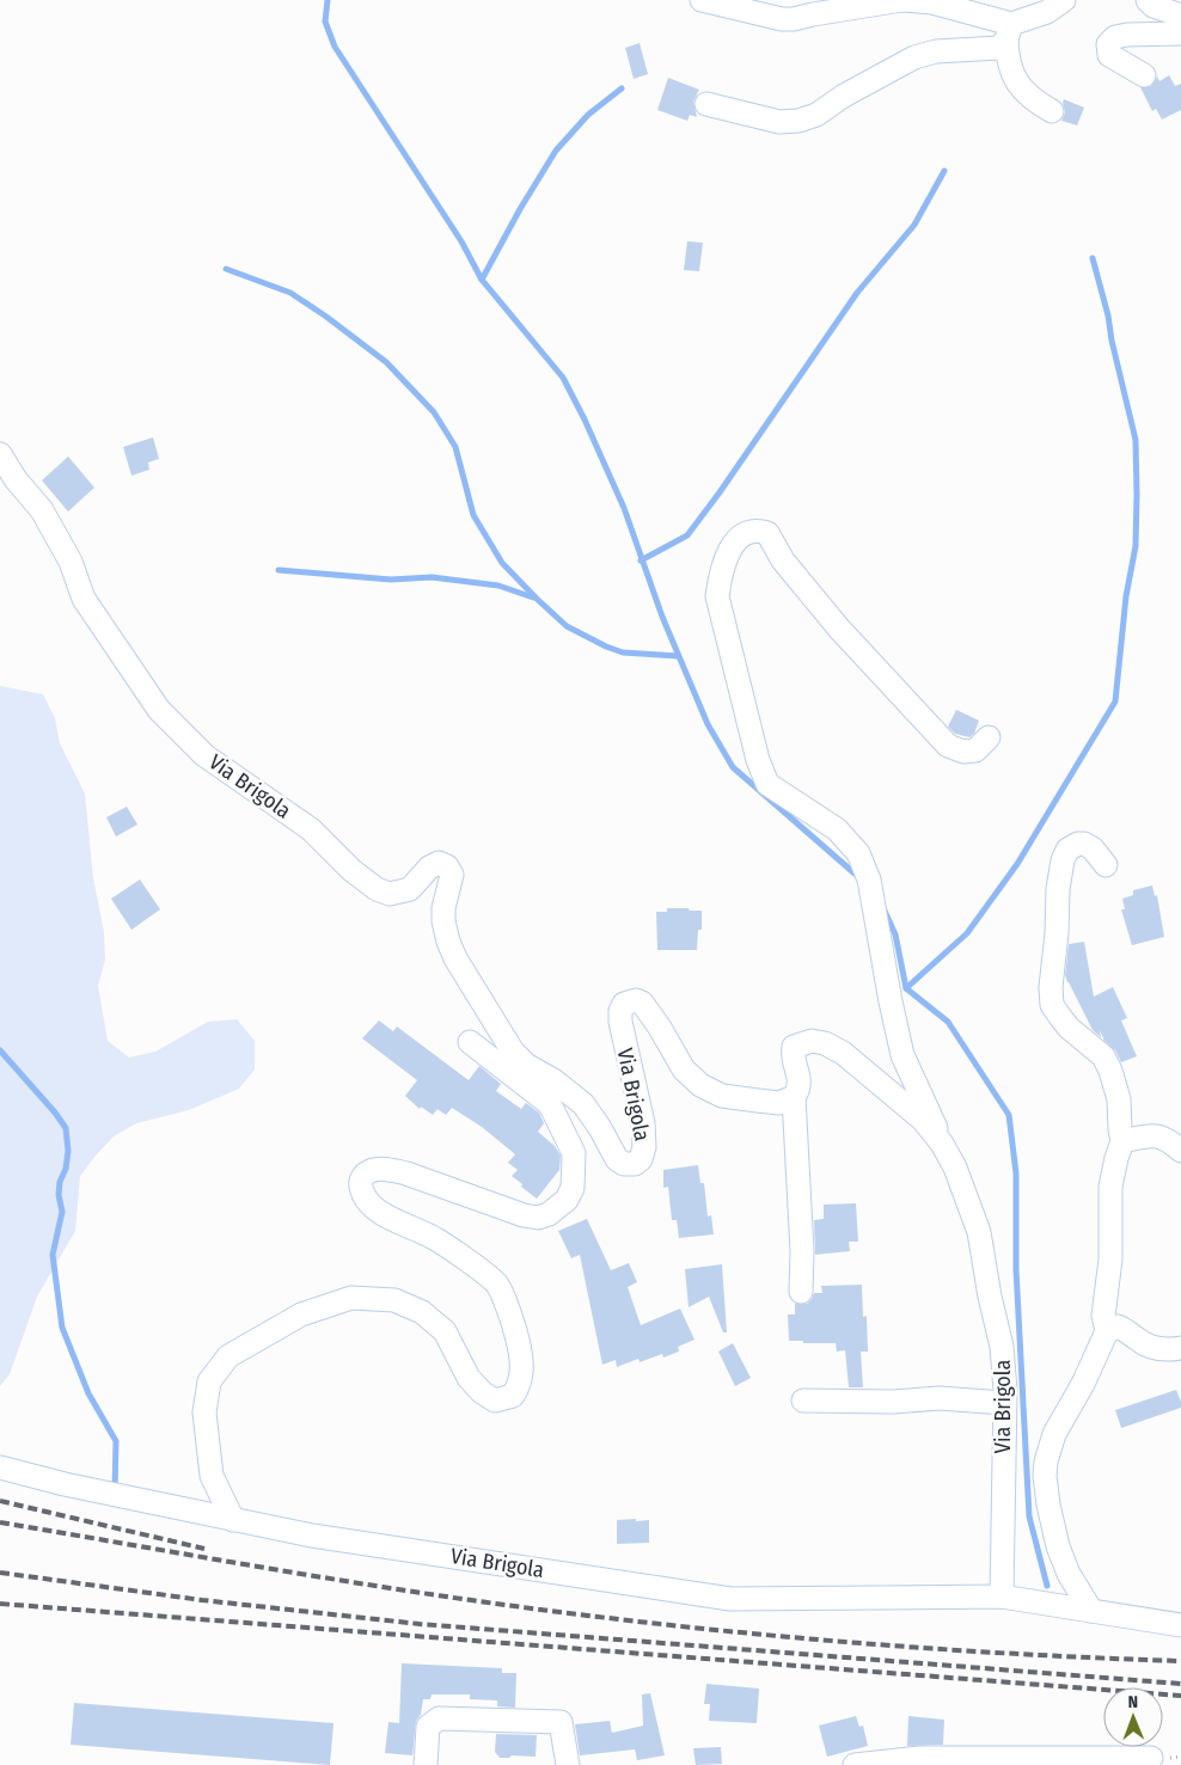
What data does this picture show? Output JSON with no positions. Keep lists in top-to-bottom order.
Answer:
{
  "streets": {
    "street": ["Via Brigola"]
  },
  "north": "top"
}
